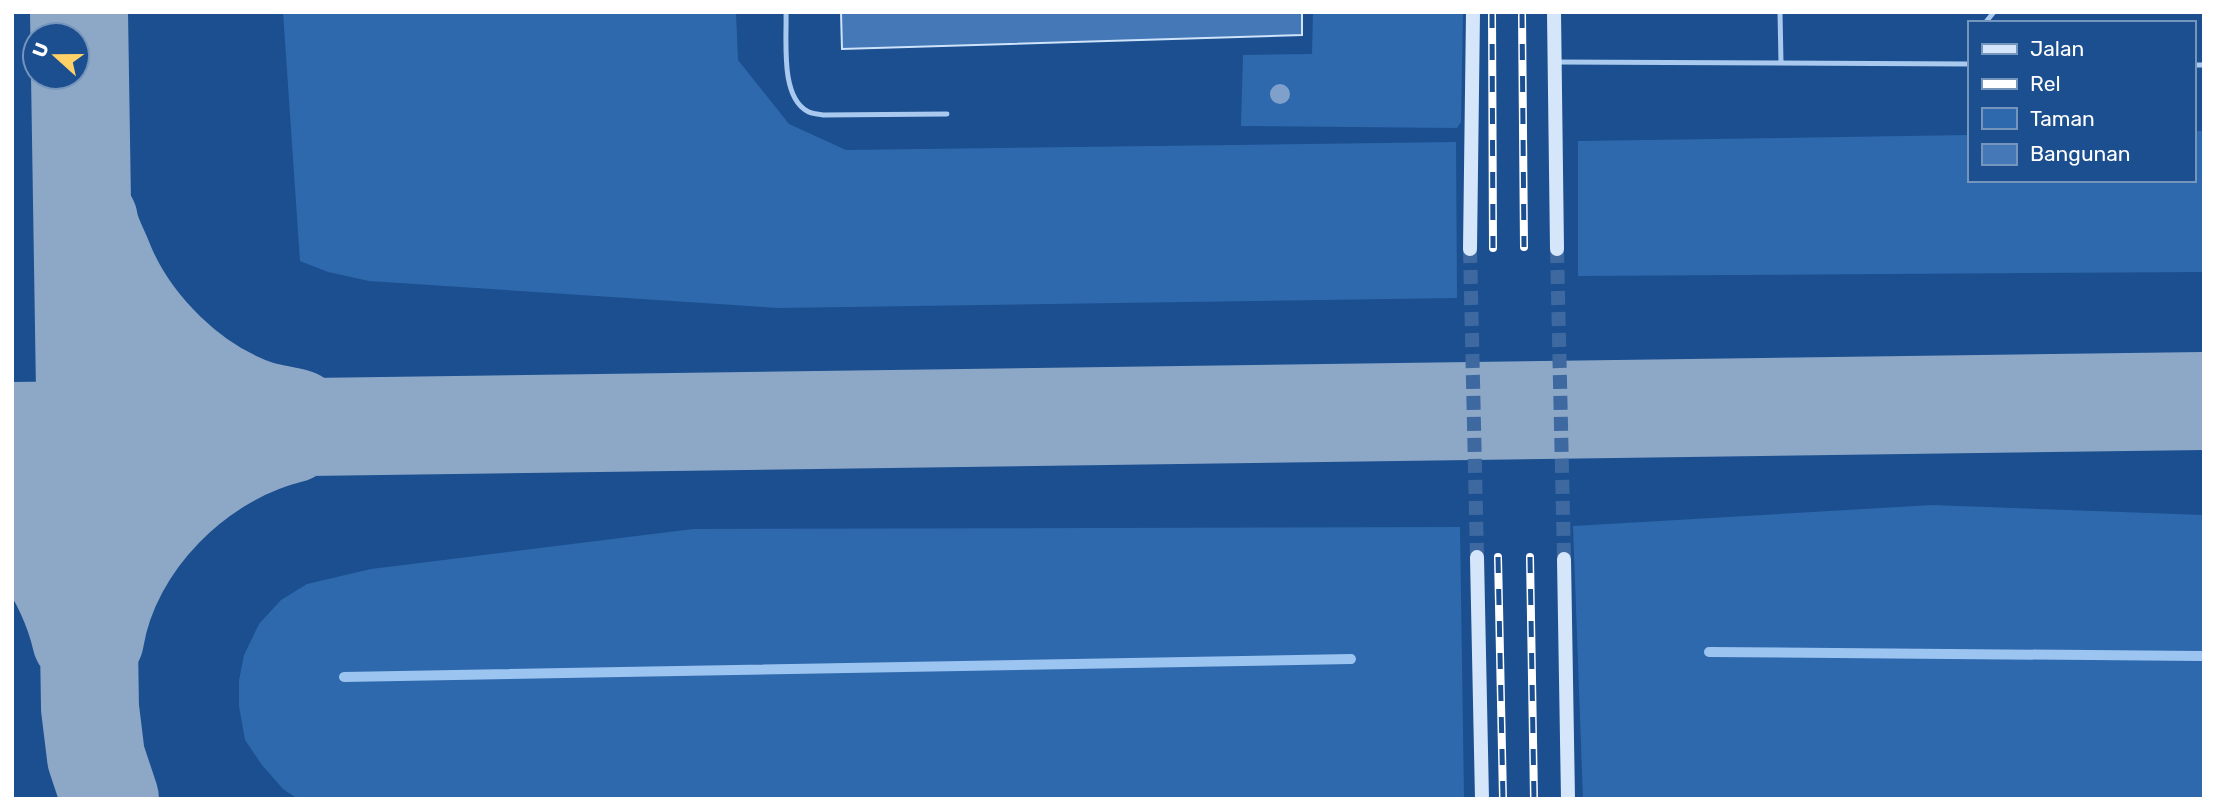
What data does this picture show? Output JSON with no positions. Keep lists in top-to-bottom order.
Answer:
{
  "legend": [
    "Jalan",
    "Rel",
    "Taman",
    "Bangunan"
  ],
  "north": "left"
}
